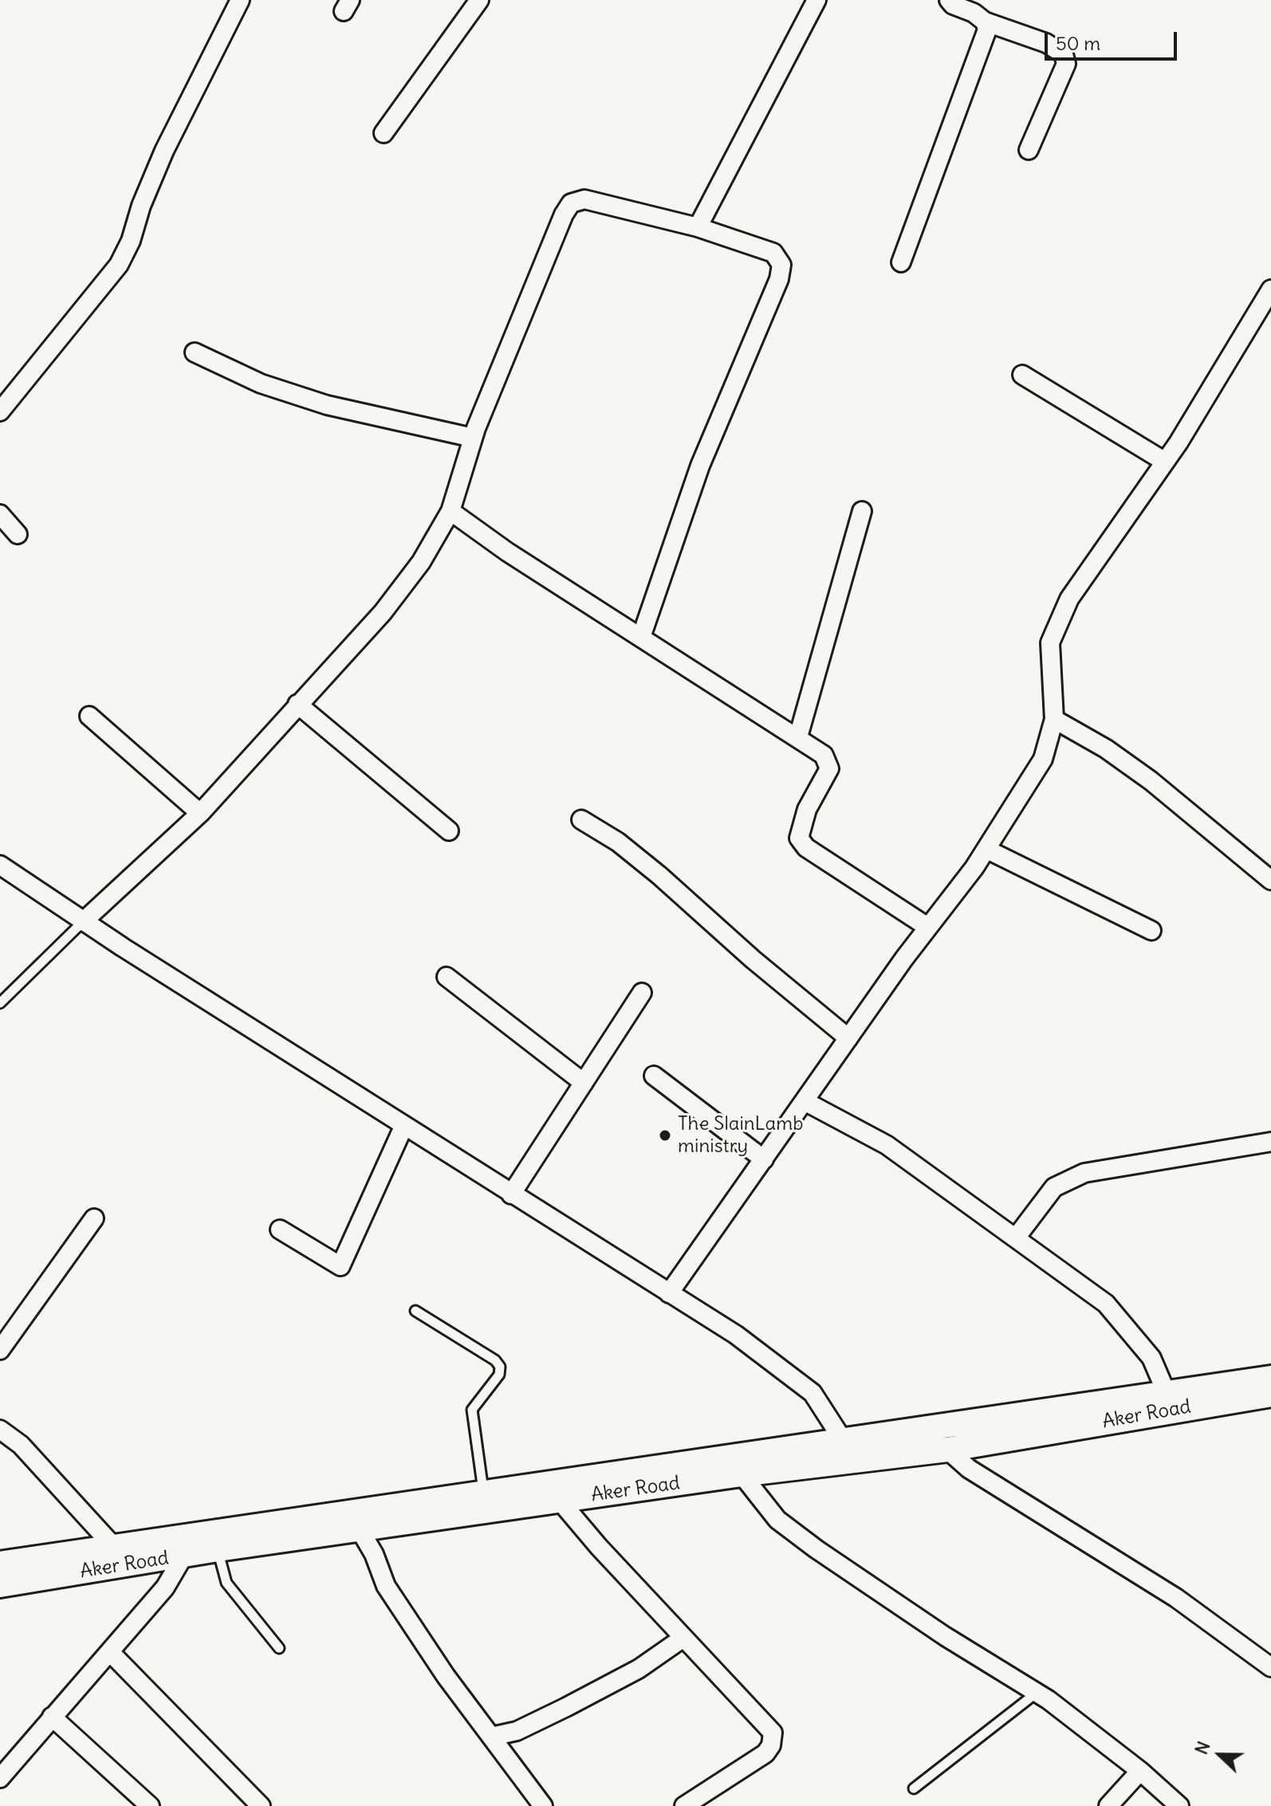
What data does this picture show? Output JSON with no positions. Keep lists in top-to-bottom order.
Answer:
{
  "streets": {
    "street": ["Aker Road"]
  },
  "places": ["The SlainLamb ministry"],
  "scale_bar": "50 m",
  "north": "left"
}
